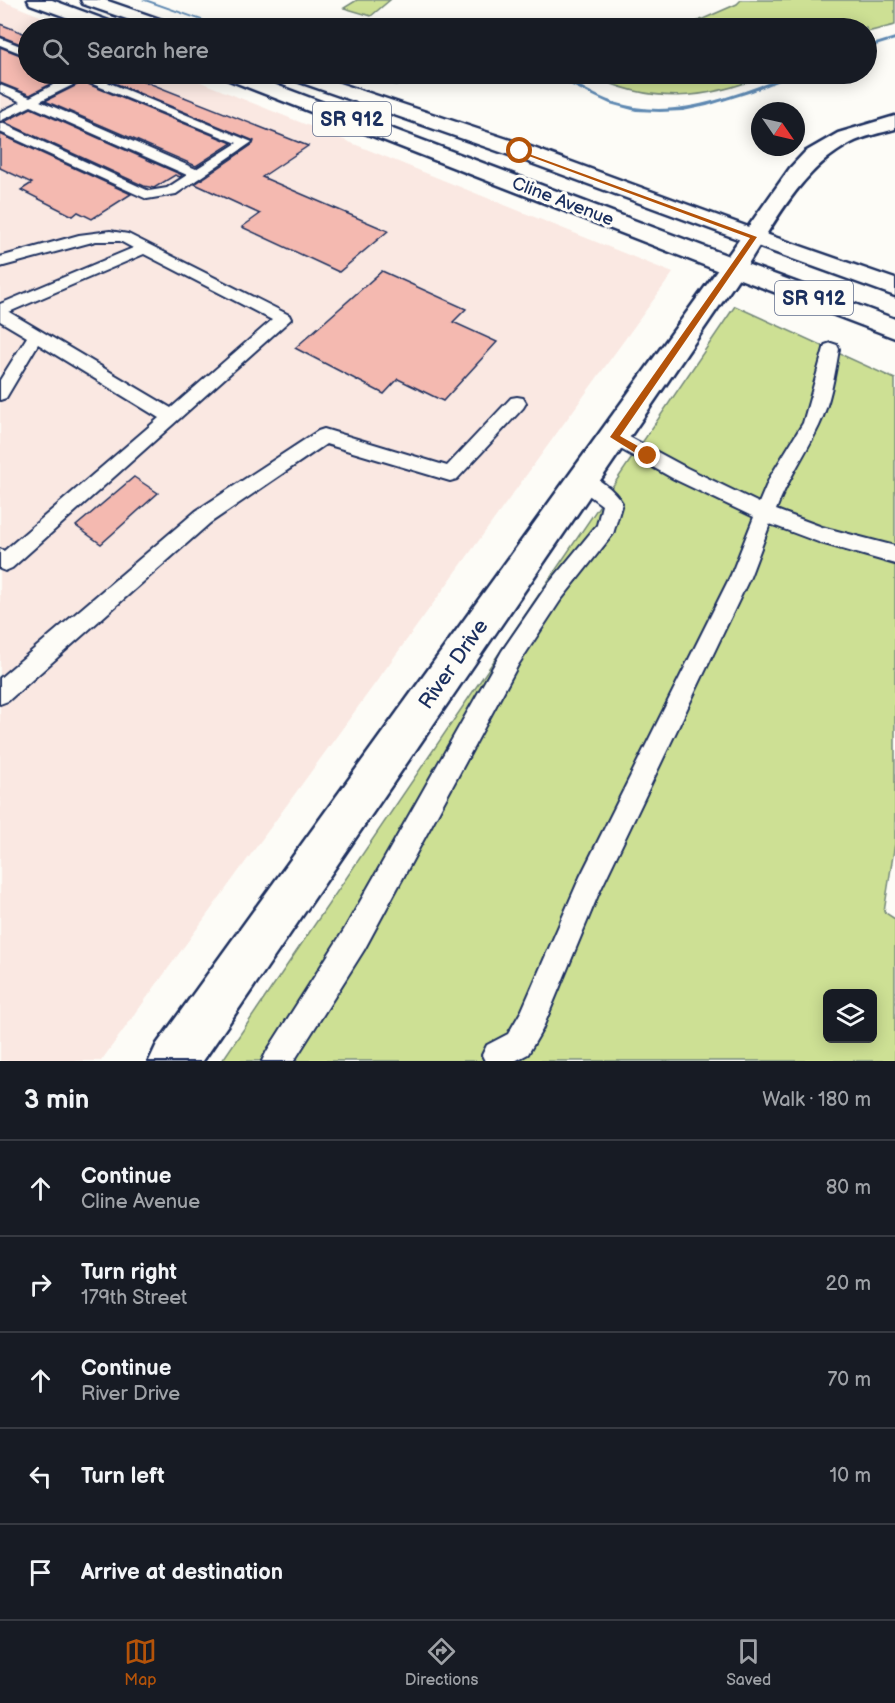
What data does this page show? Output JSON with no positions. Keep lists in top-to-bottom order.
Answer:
{
  "streets": {
    "main road": ["SR 912", "Cline Avenue", "River Drive"]
  },
  "crossings": [
    ["Cline Avenue", "River Drive"]
  ],
  "north": "bottom right",
  "page": {
    "search": "Search here",
    "heading": ["3 min", "Walk · 180 m"],
    "list": [
      ["Continue", "Cline Avenue", "80 m"],
      ["Turn right", "179th Street", "20 m"],
      ["Continue", "River Drive", "70 m"],
      ["Turn left", "10 m"],
      "Arrive at destination"
    ],
    "nav": ["Map", "Directions", "Saved"]
  }
}
